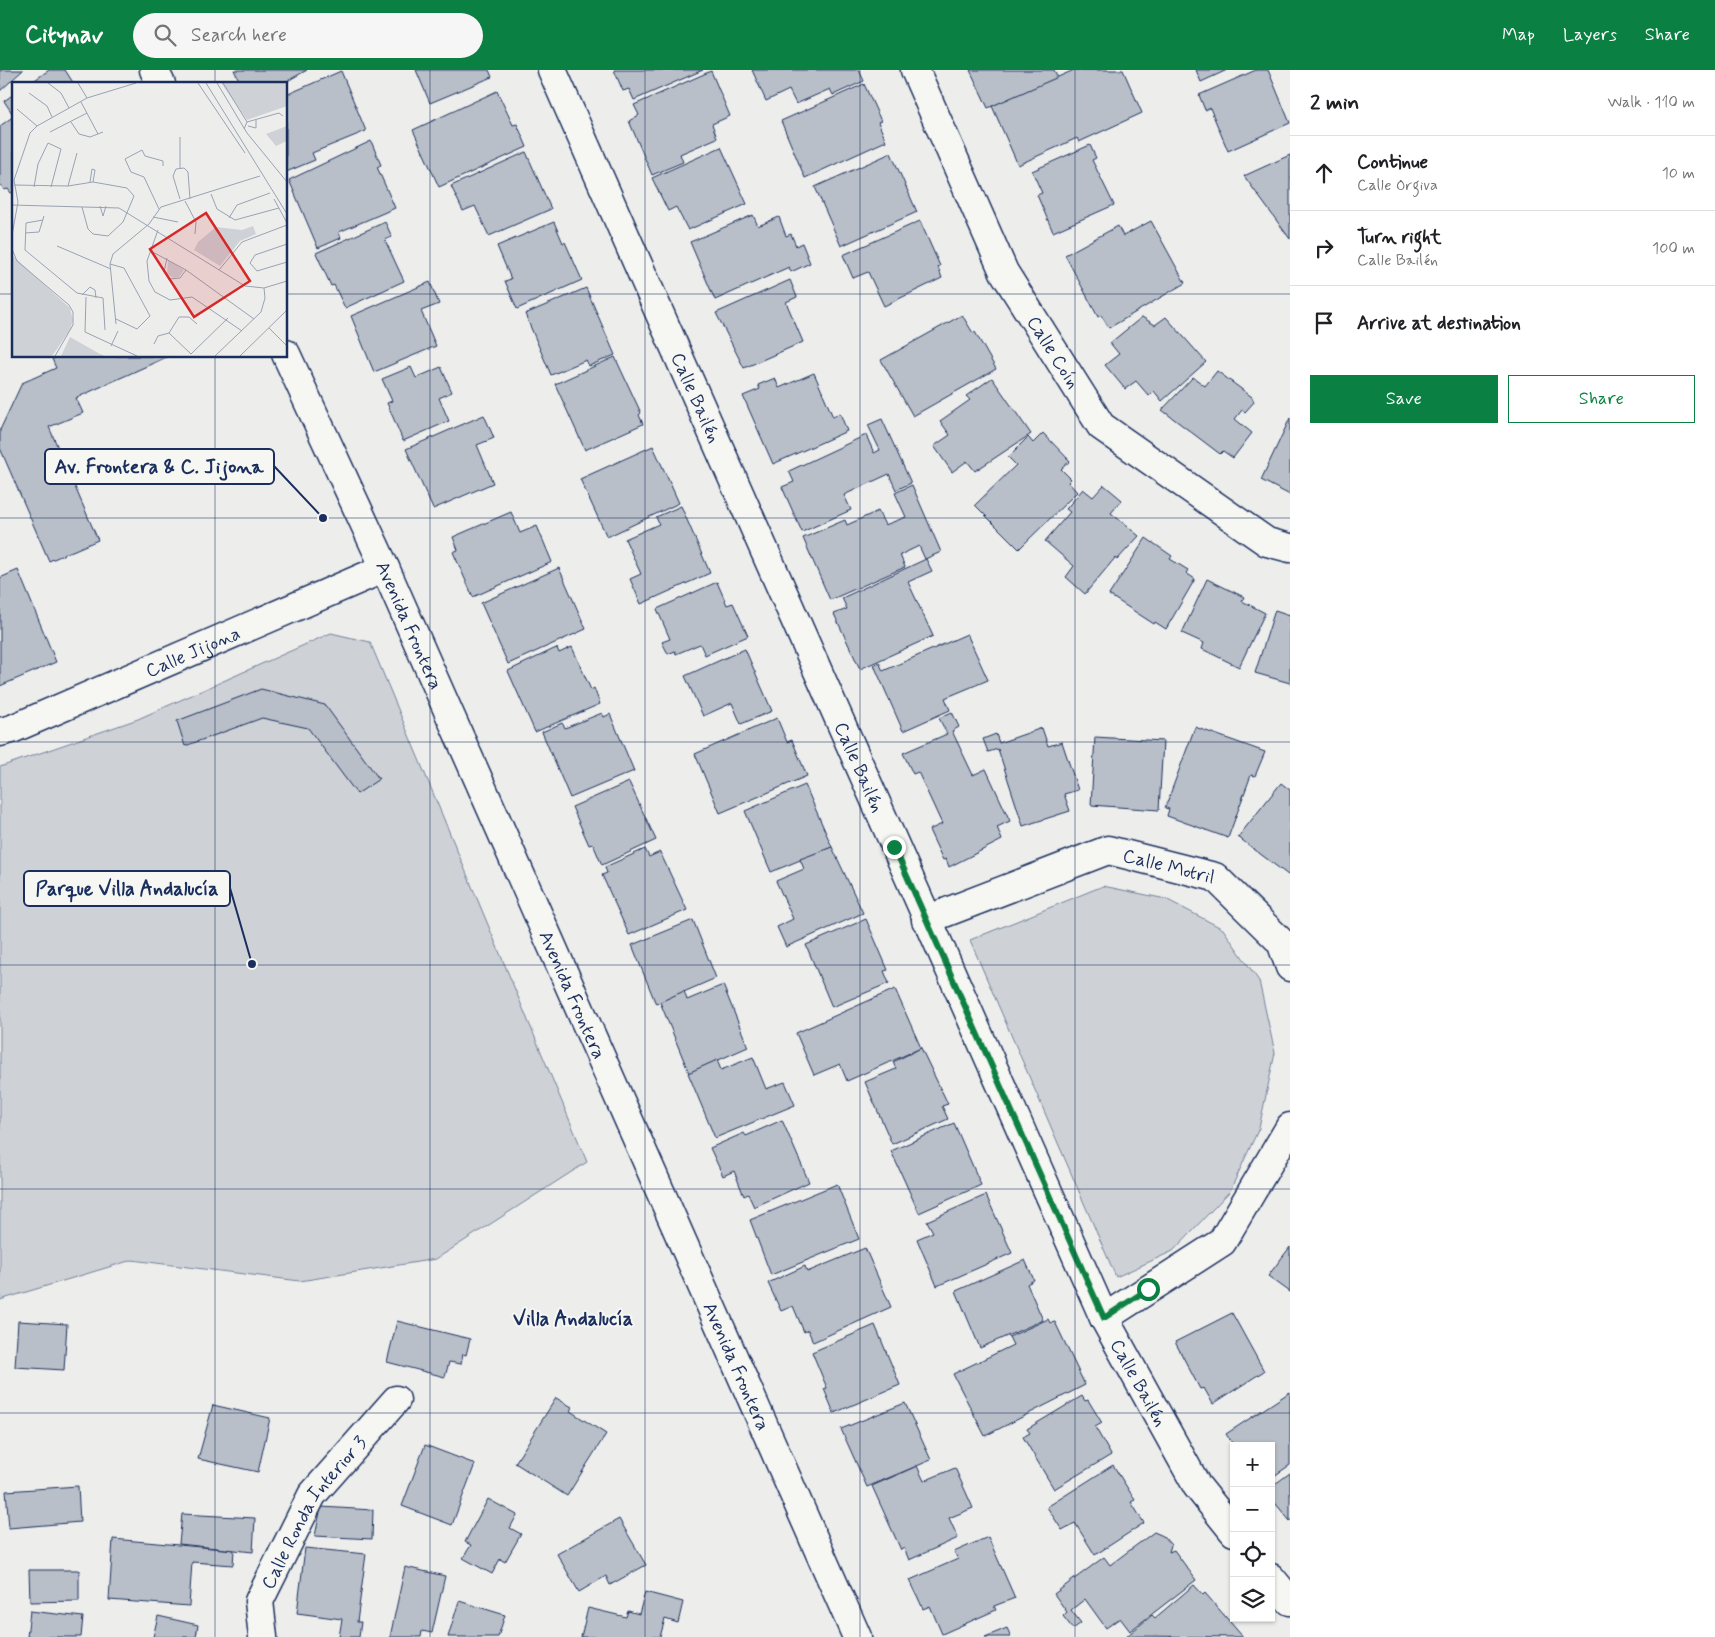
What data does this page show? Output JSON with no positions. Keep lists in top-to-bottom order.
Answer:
{
  "streets": {
    "street": [
      "Calle Coín",
      "Calle Bailén",
      "Avenida Frontera",
      "Calle Jijona",
      "Calle Motril",
      "Calle Ronda Interior 3"
    ]
  },
  "crossings": [
    ["Calle Bailén", "Calle Motril"],
    ["Avenida Frontera", "Calle Jijona"]
  ],
  "districts": ["Villa Andalucía"],
  "places": ["Av. Frontera & C. Jijona", "Parque Villa Andalucía"],
  "page": {
    "header": "Citynav",
    "search": "Search here",
    "nav": ["Map", "Layers", "Share"],
    "heading": ["2 min", "Walk · 110 m"],
    "list": [
      ["Continue", "Calle Orgiva", "10 m"],
      ["Turn right", "Calle Bailén", "100 m"],
      "Arrive at destination"
    ],
    "buttons": ["Save", "Share"],
    "map_buttons": ["+", "−"]
  }
}
